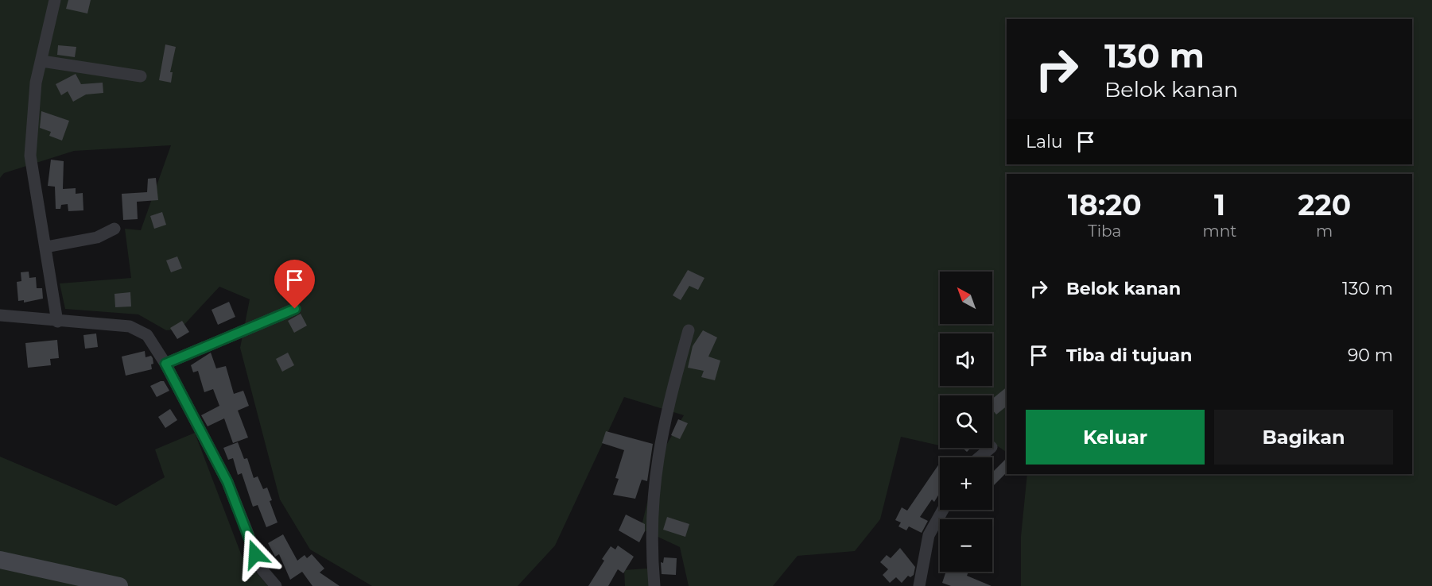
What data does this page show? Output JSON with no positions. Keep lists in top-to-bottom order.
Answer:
{
  "north": "top left",
  "page": {
    "turn": ["130 m", "Belok kanan"],
    "then": "Lalu",
    "eta": [
      "18:20",
      "Tiba",
      "1",
      "mnt",
      "220",
      "m"
    ],
    "list": [
      {
        "name": "Belok kanan",
        "value": "130 m"
      },
      {
        "name": "Tiba di tujuan",
        "value": "90 m"
      }
    ],
    "map_buttons": ["+", "−"],
    "buttons": ["Keluar", "Bagikan"]
  }
}
